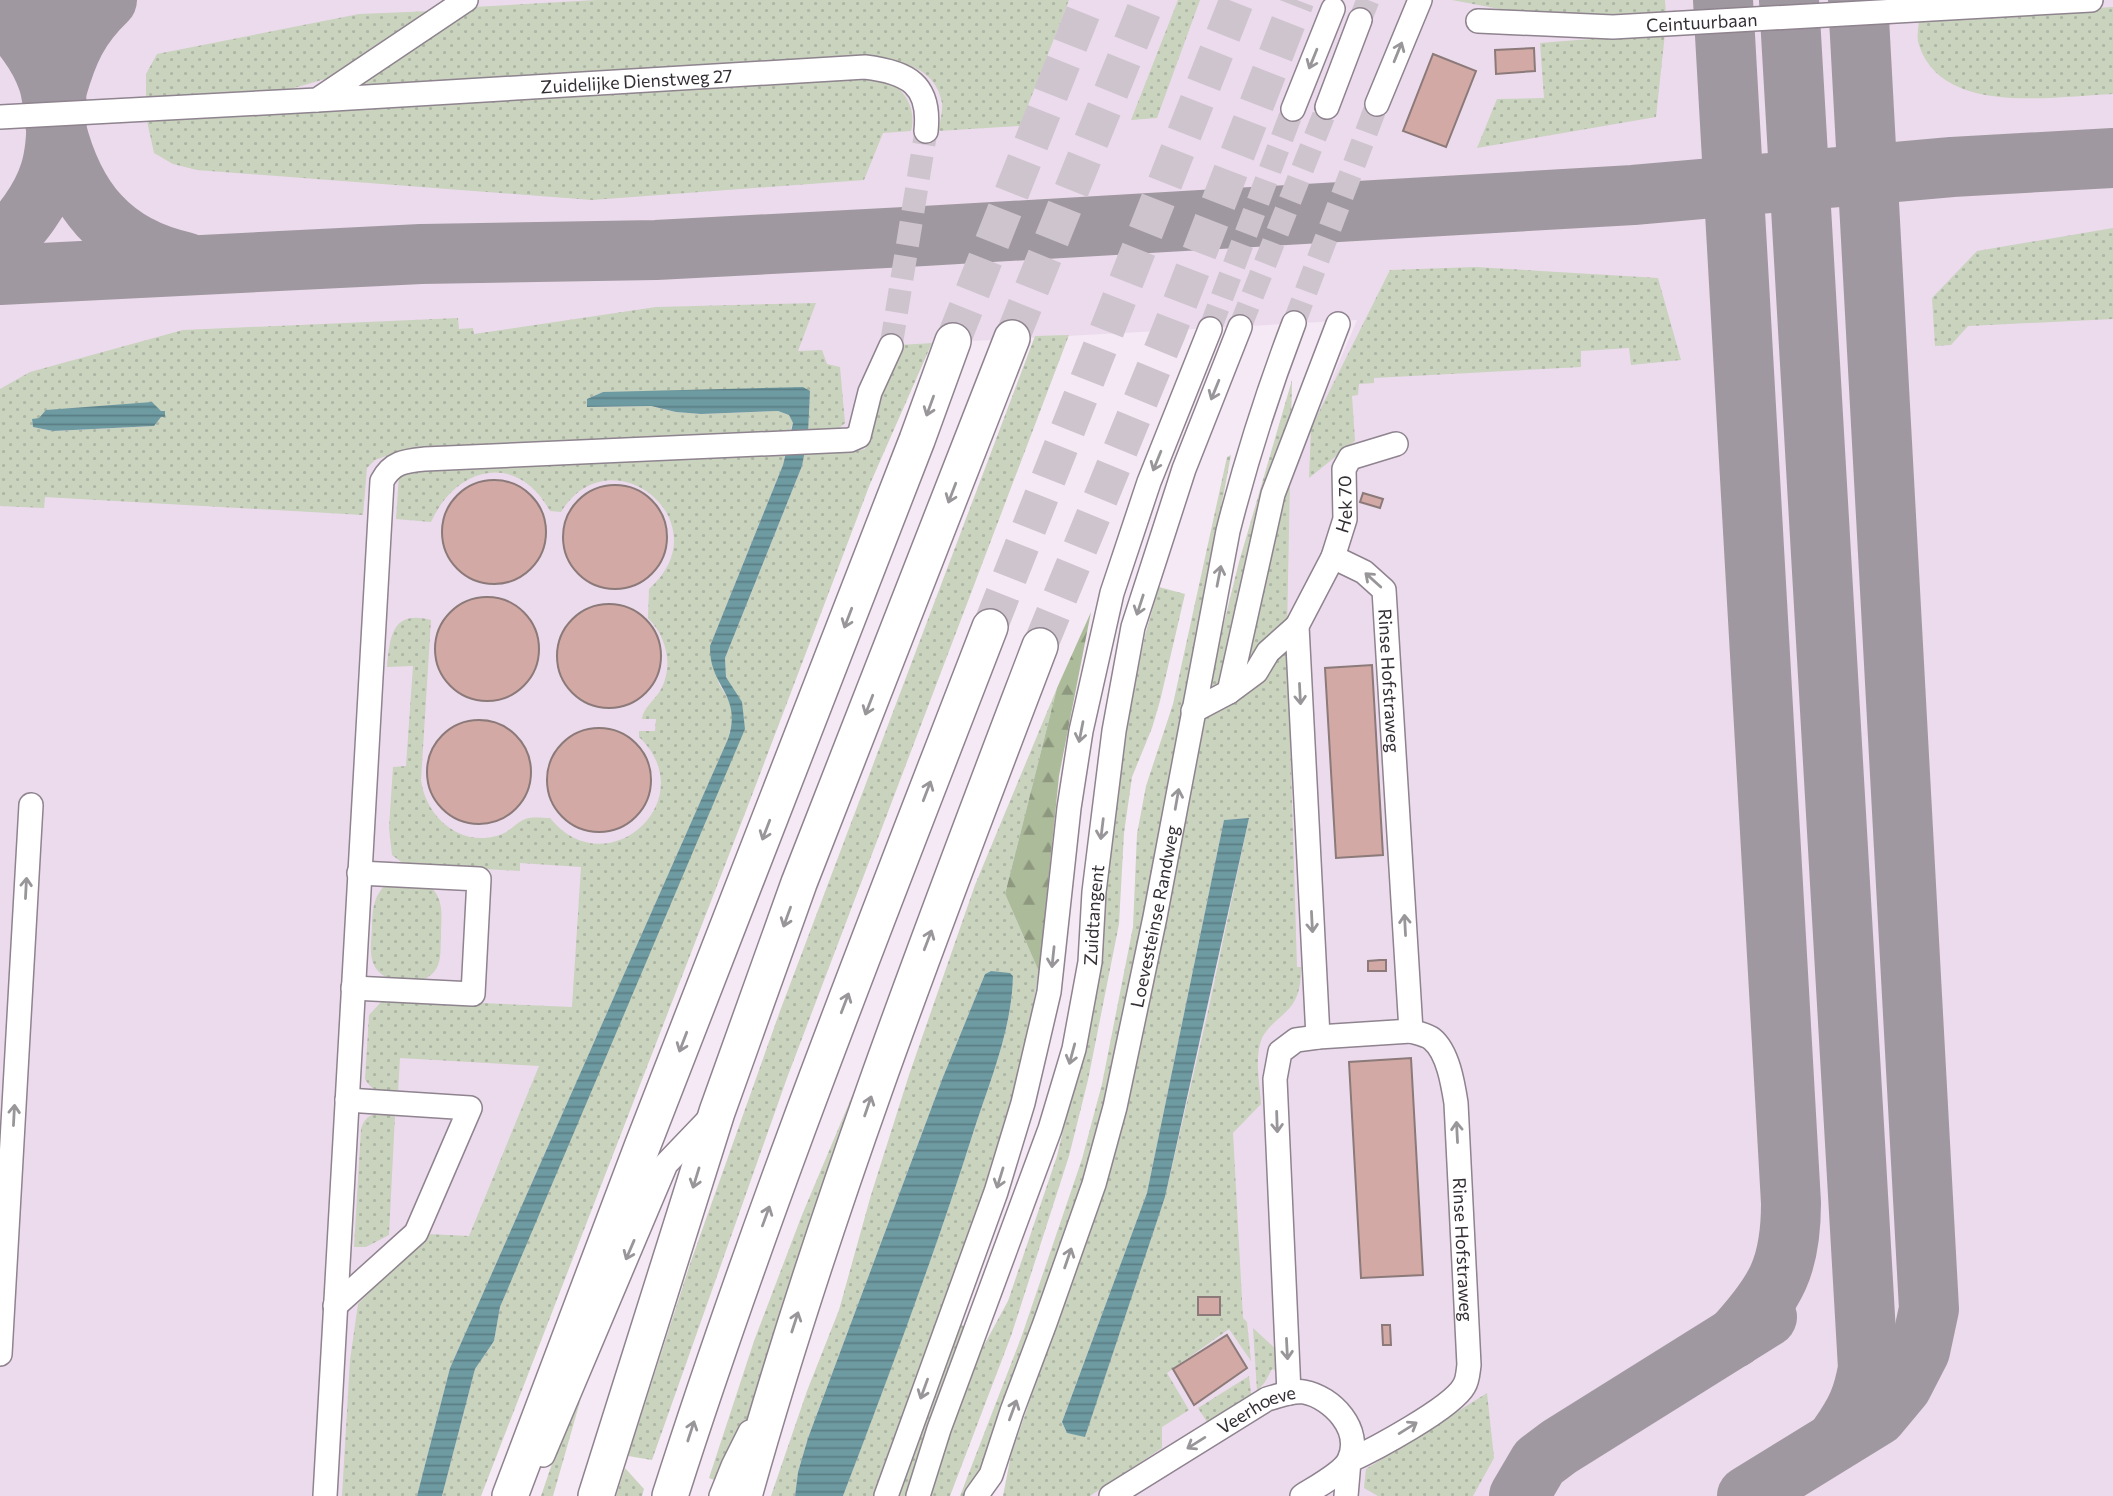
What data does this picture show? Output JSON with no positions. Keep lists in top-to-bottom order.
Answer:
{
  "streets": {
    "street": [
      "Ceintuurbaan",
      "Zuidelijke Dienstweg 27",
      "Hek 70",
      "Rinse Hofstraweg",
      "Zuidtangent",
      "Loevesteinse Randweg",
      "Veerhoeve"
    ]
  },
  "crossings": [
    ["Hek 70", "Rinse Hofstraweg"],
    ["Rinse Hofstraweg", "Veerhoeve"]
  ],
  "one_way": ["Veerhoeve"]
}
